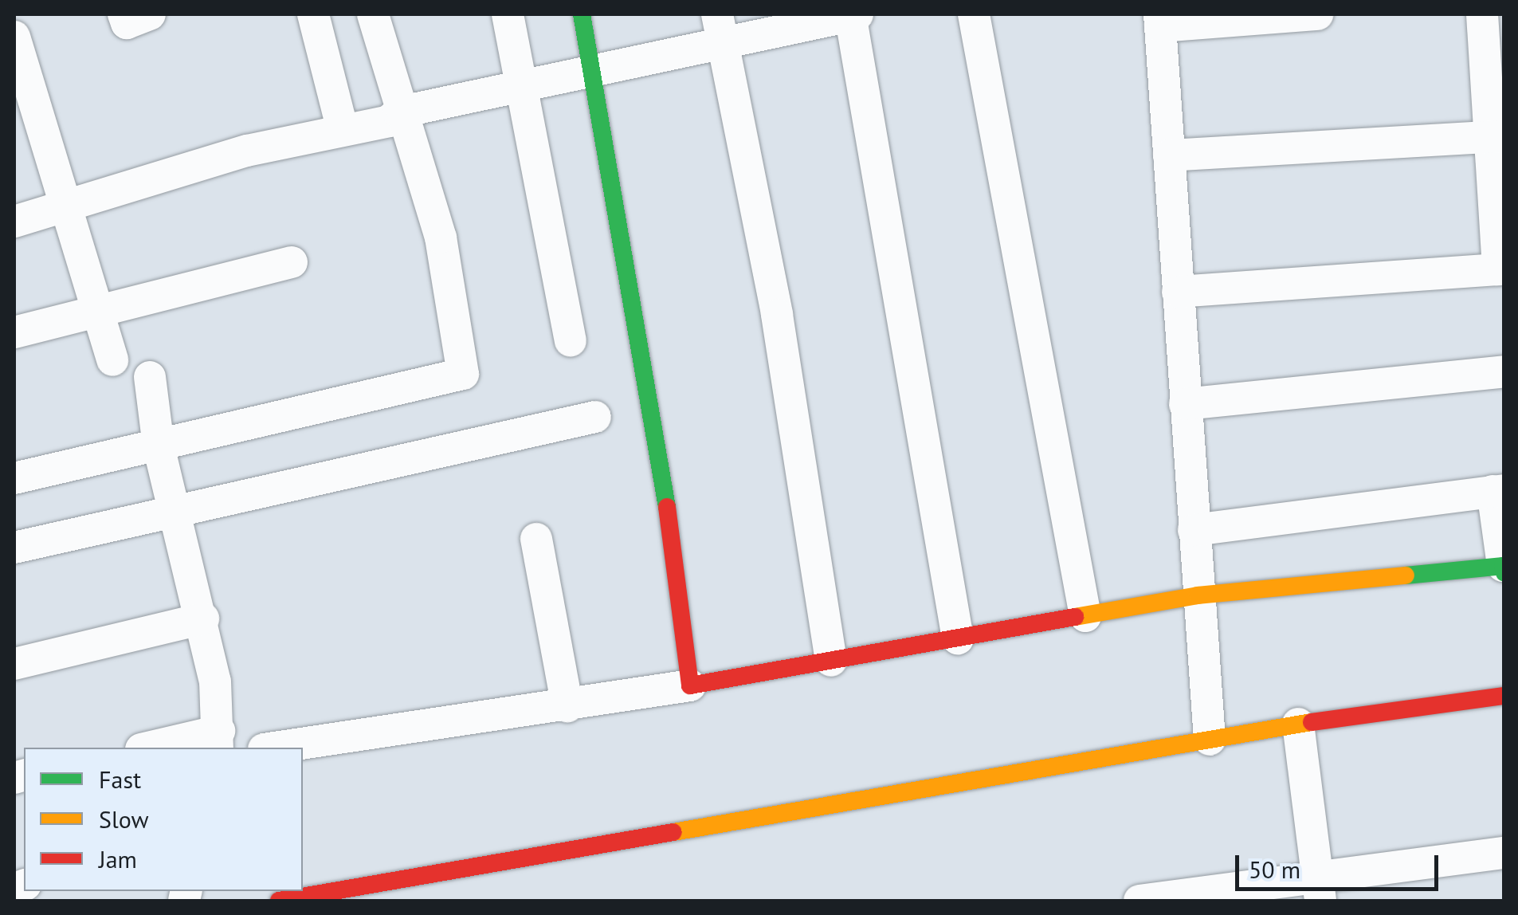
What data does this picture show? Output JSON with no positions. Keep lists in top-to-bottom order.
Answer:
{
  "legend": ["Fast", "Slow", "Jam"],
  "scale_bar": "50 m"
}
